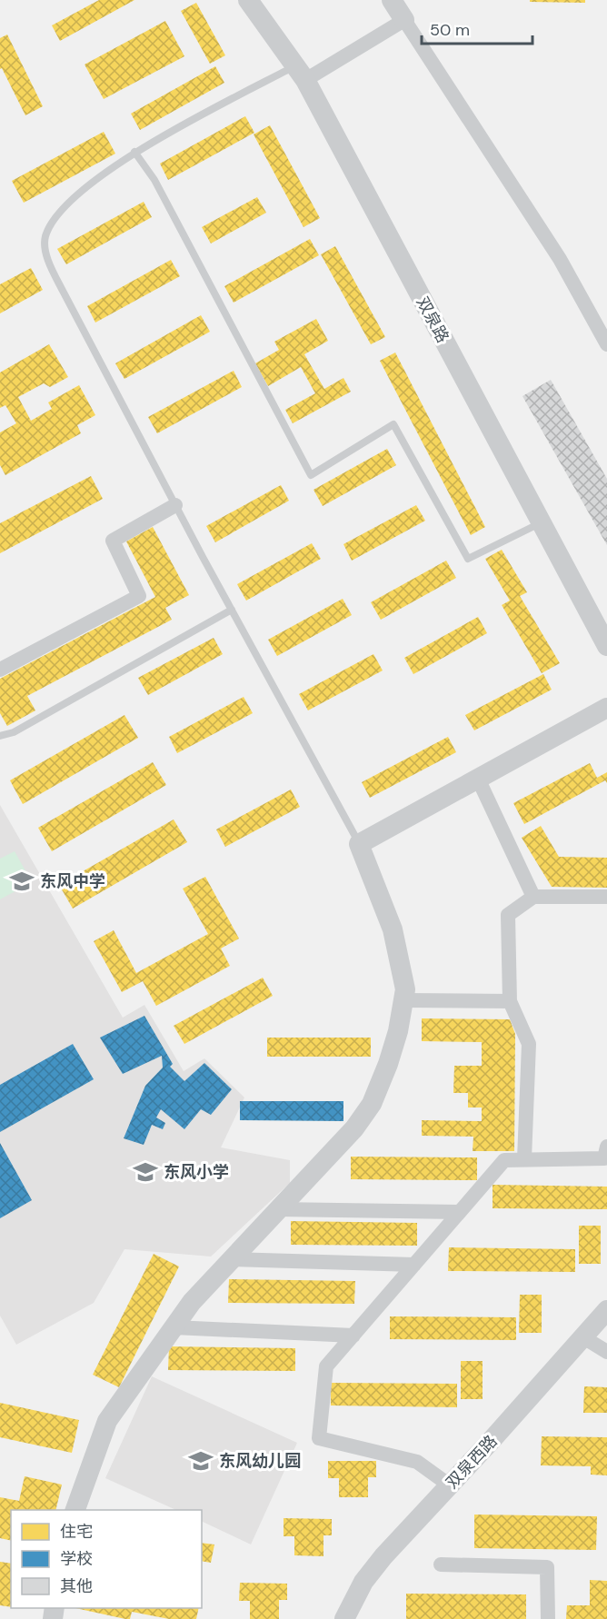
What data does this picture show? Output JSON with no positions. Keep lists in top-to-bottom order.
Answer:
{
  "streets": {
    "street": ["双泉路", "双泉西路"]
  },
  "places": {
    "school or university": ["东风中学", "东风小学", "东风幼儿园"]
  },
  "legend": ["住宅", "学校", "其他"],
  "scale_bar": "50 m"
}
